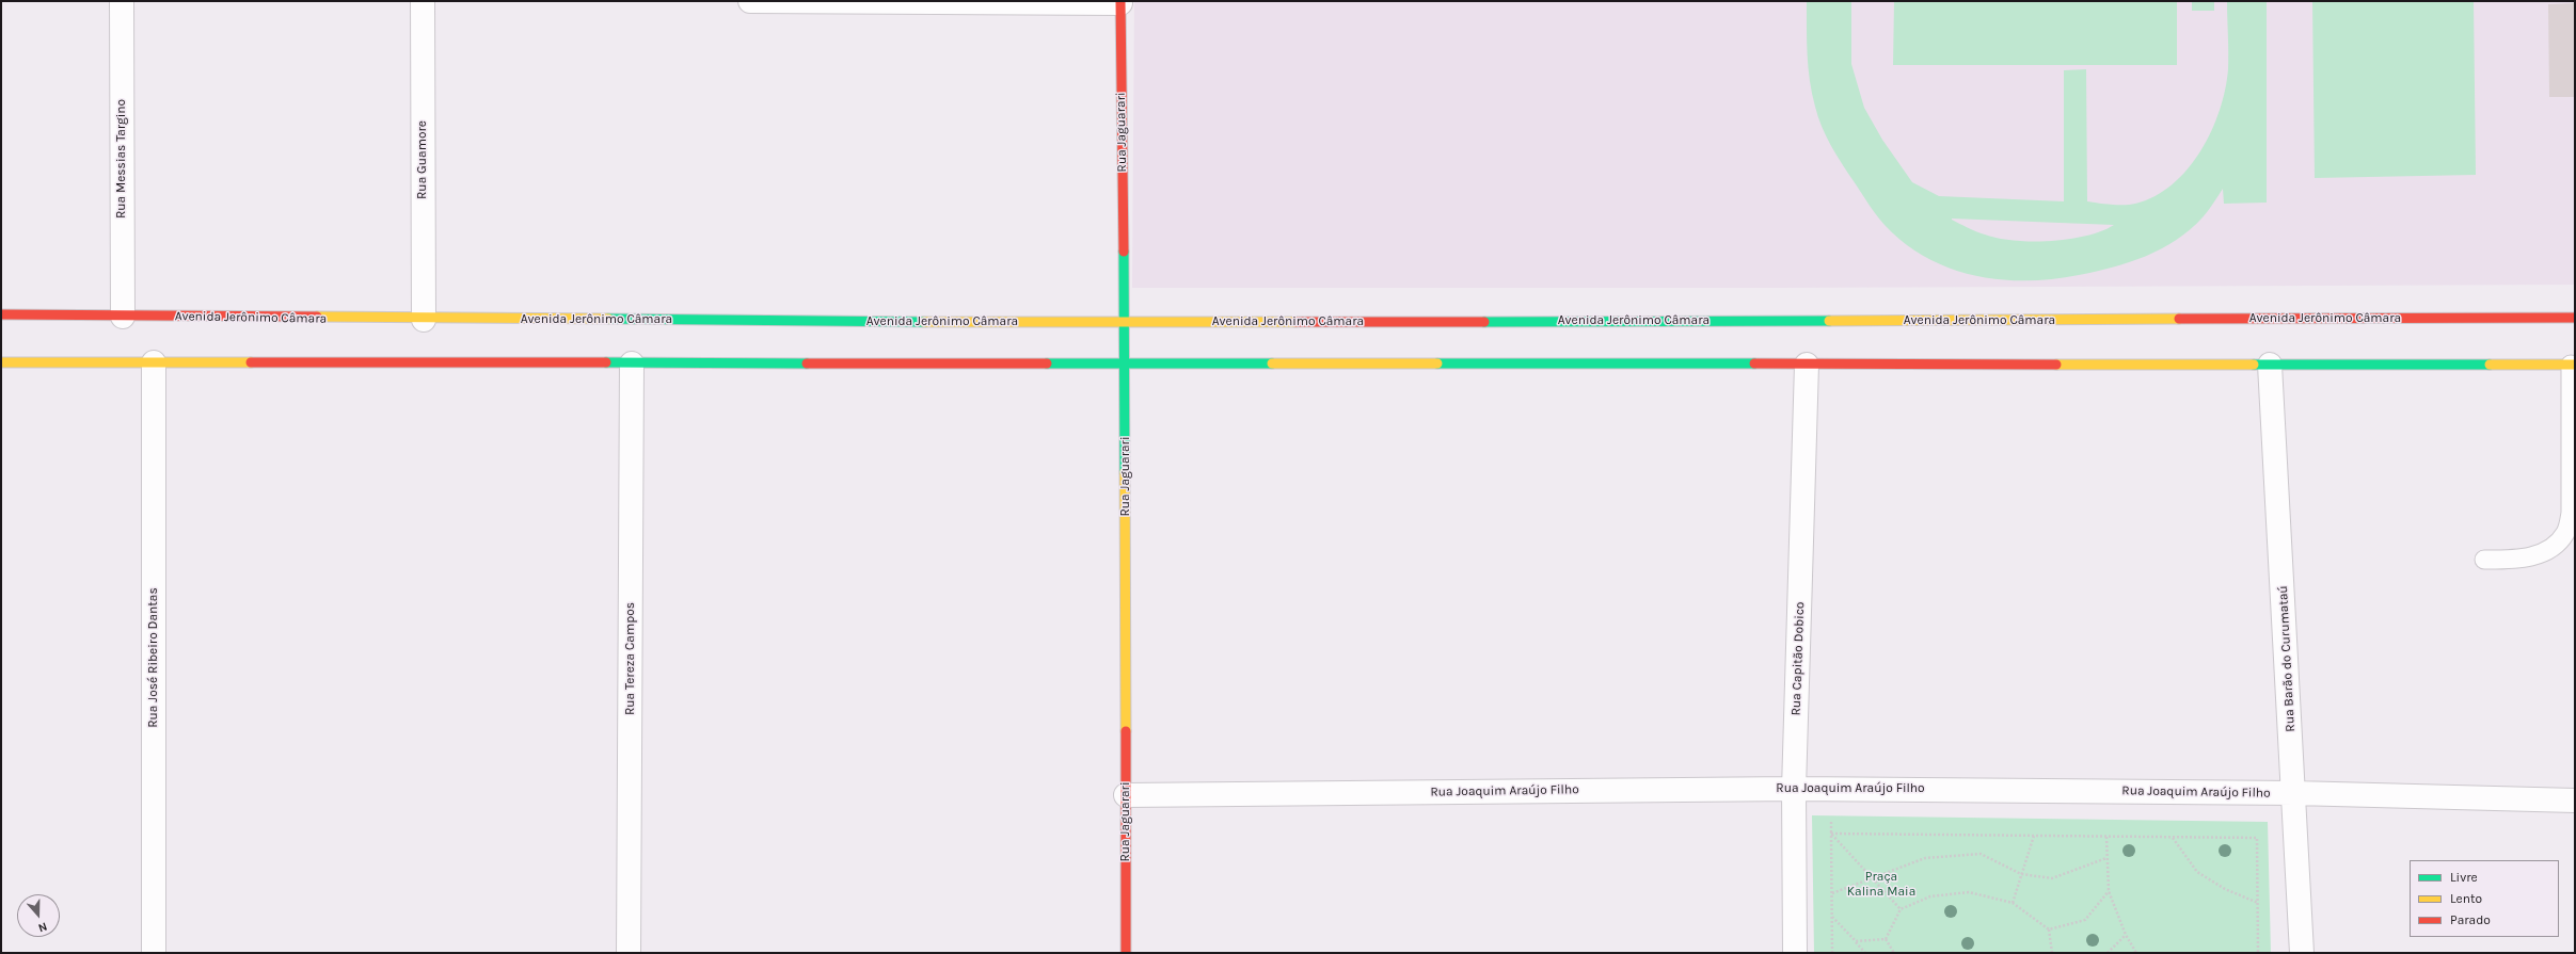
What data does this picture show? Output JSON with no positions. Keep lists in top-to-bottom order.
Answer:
{
  "streets": {
    "main road": ["Rua Jaguarari", "Avenida Jerônimo Câmara"],
    "street": [
      "Rua Messias Targino",
      "Rua Guamore",
      "Rua José Ribeiro Dantas",
      "Rua Tereza Campos",
      "Rua Capitão Dobico",
      "Rua Barão do Curumataú",
      "Rua Joaquim Araújo Filho"
    ]
  },
  "crossings": [
    ["Rua Jaguarari", "Avenida Jerônimo Câmara"],
    ["Rua Jaguarari", "Rua Joaquim Araújo Filho"],
    ["Rua Messias Targino", "Avenida Jerônimo Câmara"],
    ["Rua Guamore", "Avenida Jerônimo Câmara"],
    ["Rua Capitão Dobico", "Rua Joaquim Araújo Filho"],
    ["Rua Barão do Curumataú", "Rua Joaquim Araújo Filho"]
  ],
  "parks": ["Praça Kalina Maia"],
  "legend": ["Livre", "Lento", "Parado"],
  "north": "bottom"
}
